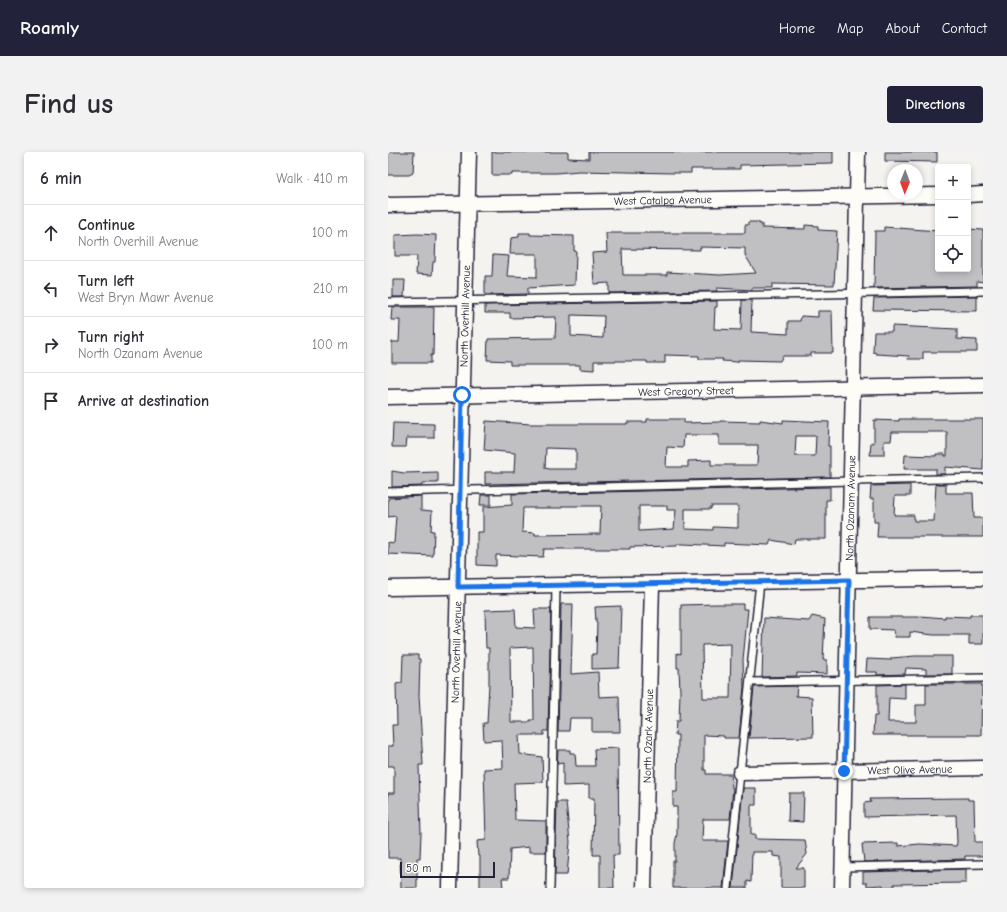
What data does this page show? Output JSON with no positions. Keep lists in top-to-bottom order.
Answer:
{
  "streets": {
    "street": [
      "West Catalpa Avenue",
      "North Overhill Avenue",
      "West Gregory Street",
      "North Ozanam Avenue",
      "North Ozark Avenue",
      "West Olive Avenue"
    ]
  },
  "crossings": [
    ["West Catalpa Avenue", "North Overhill Avenue"],
    ["West Catalpa Avenue", "North Ozanam Avenue"],
    ["North Overhill Avenue", "West Gregory Street"],
    ["West Gregory Street", "North Ozanam Avenue"],
    ["North Ozanam Avenue", "West Olive Avenue"]
  ],
  "scale_bar": "50 m",
  "north": "bottom",
  "page": {
    "header": "Roamly",
    "nav": [
      "Home",
      "Map",
      "About",
      "Contact"
    ],
    "buttons": "Directions",
    "title": "Find us",
    "heading": ["6 min", "Walk · 410 m"],
    "map_buttons": ["+", "−"],
    "list": [
      ["Continue", "North Overhill Avenue", "100 m"],
      ["Turn left", "West Bryn Mawr Avenue", "210 m"],
      ["Turn right", "North Ozanam Avenue", "100 m"],
      "Arrive at destination"
    ],
    "scale": "50 m"
  }
}
